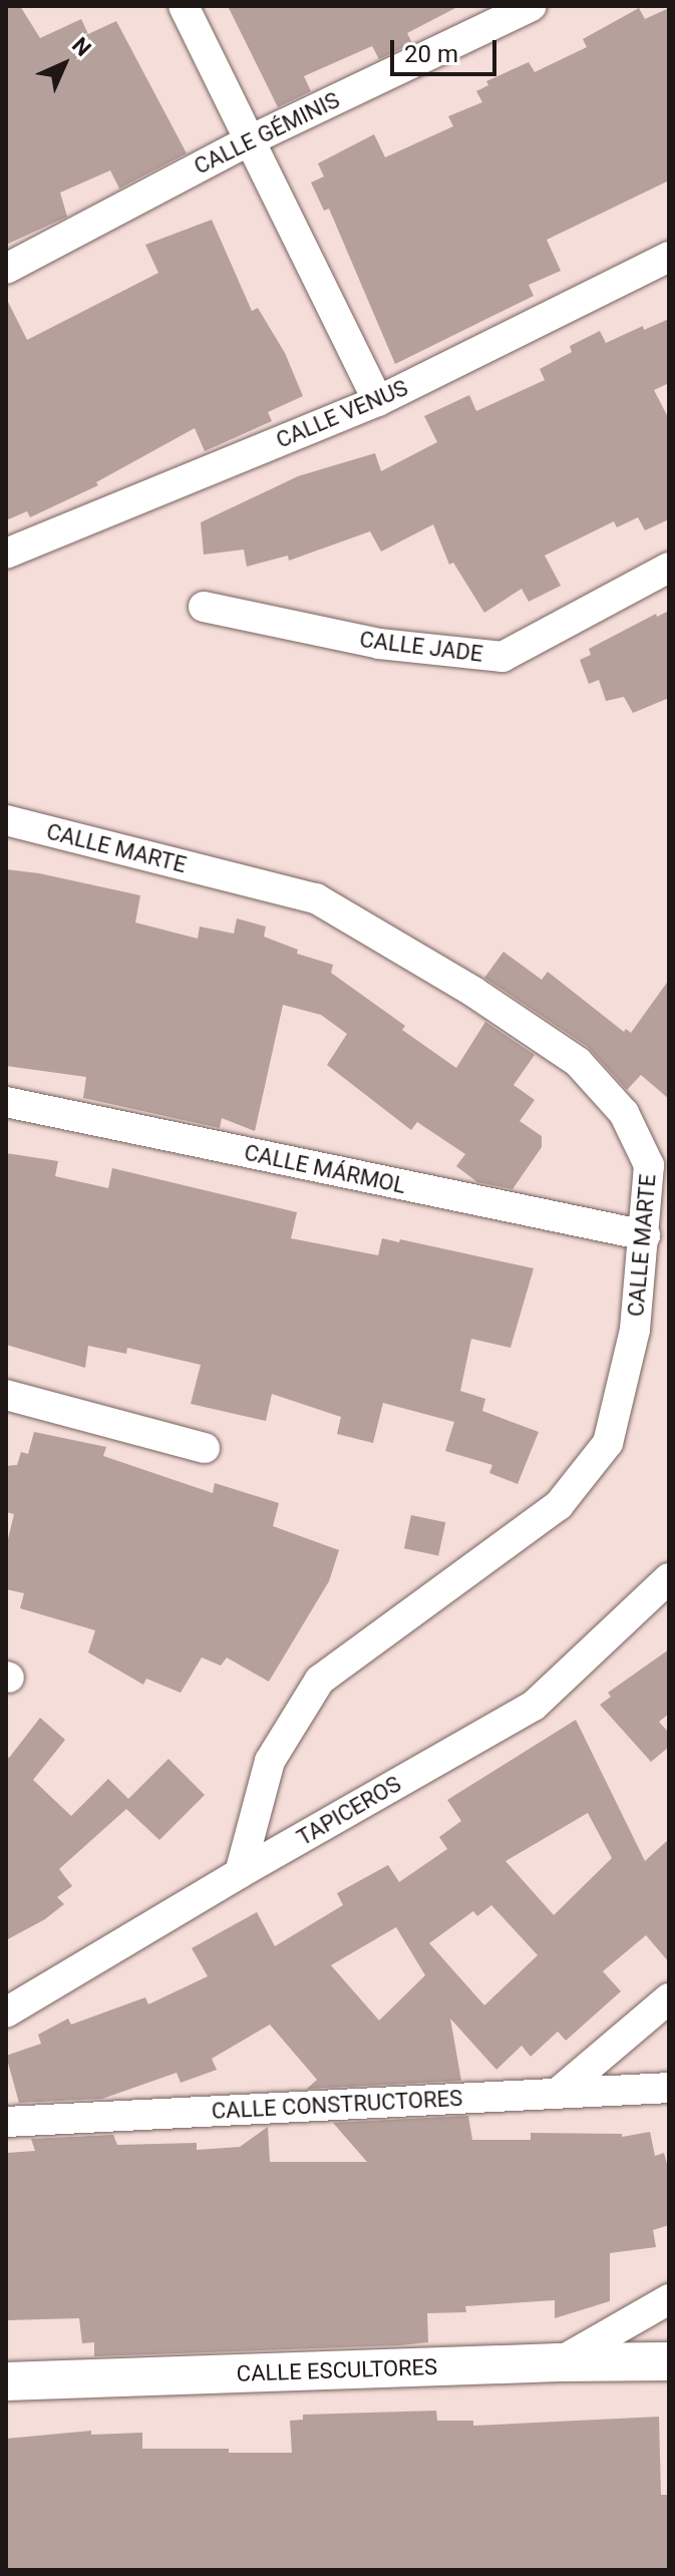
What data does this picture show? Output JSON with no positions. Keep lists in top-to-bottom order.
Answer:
{
  "streets": {
    "street": [
      "CALLE GÉMINIS",
      "CALLE VENUS",
      "CALLE JADE",
      "CALLE MARTE",
      "CALLE MÁRMOL",
      "TAPICEROS",
      "CALLE CONSTRUCTORES",
      "CALLE ESCULTORES"
    ]
  },
  "crossings": [
    ["CALLE MARTE", "CALLE MÁRMOL"],
    ["CALLE MARTE", "TAPICEROS"]
  ],
  "scale_bar": "20 m",
  "north": "top right"
}
